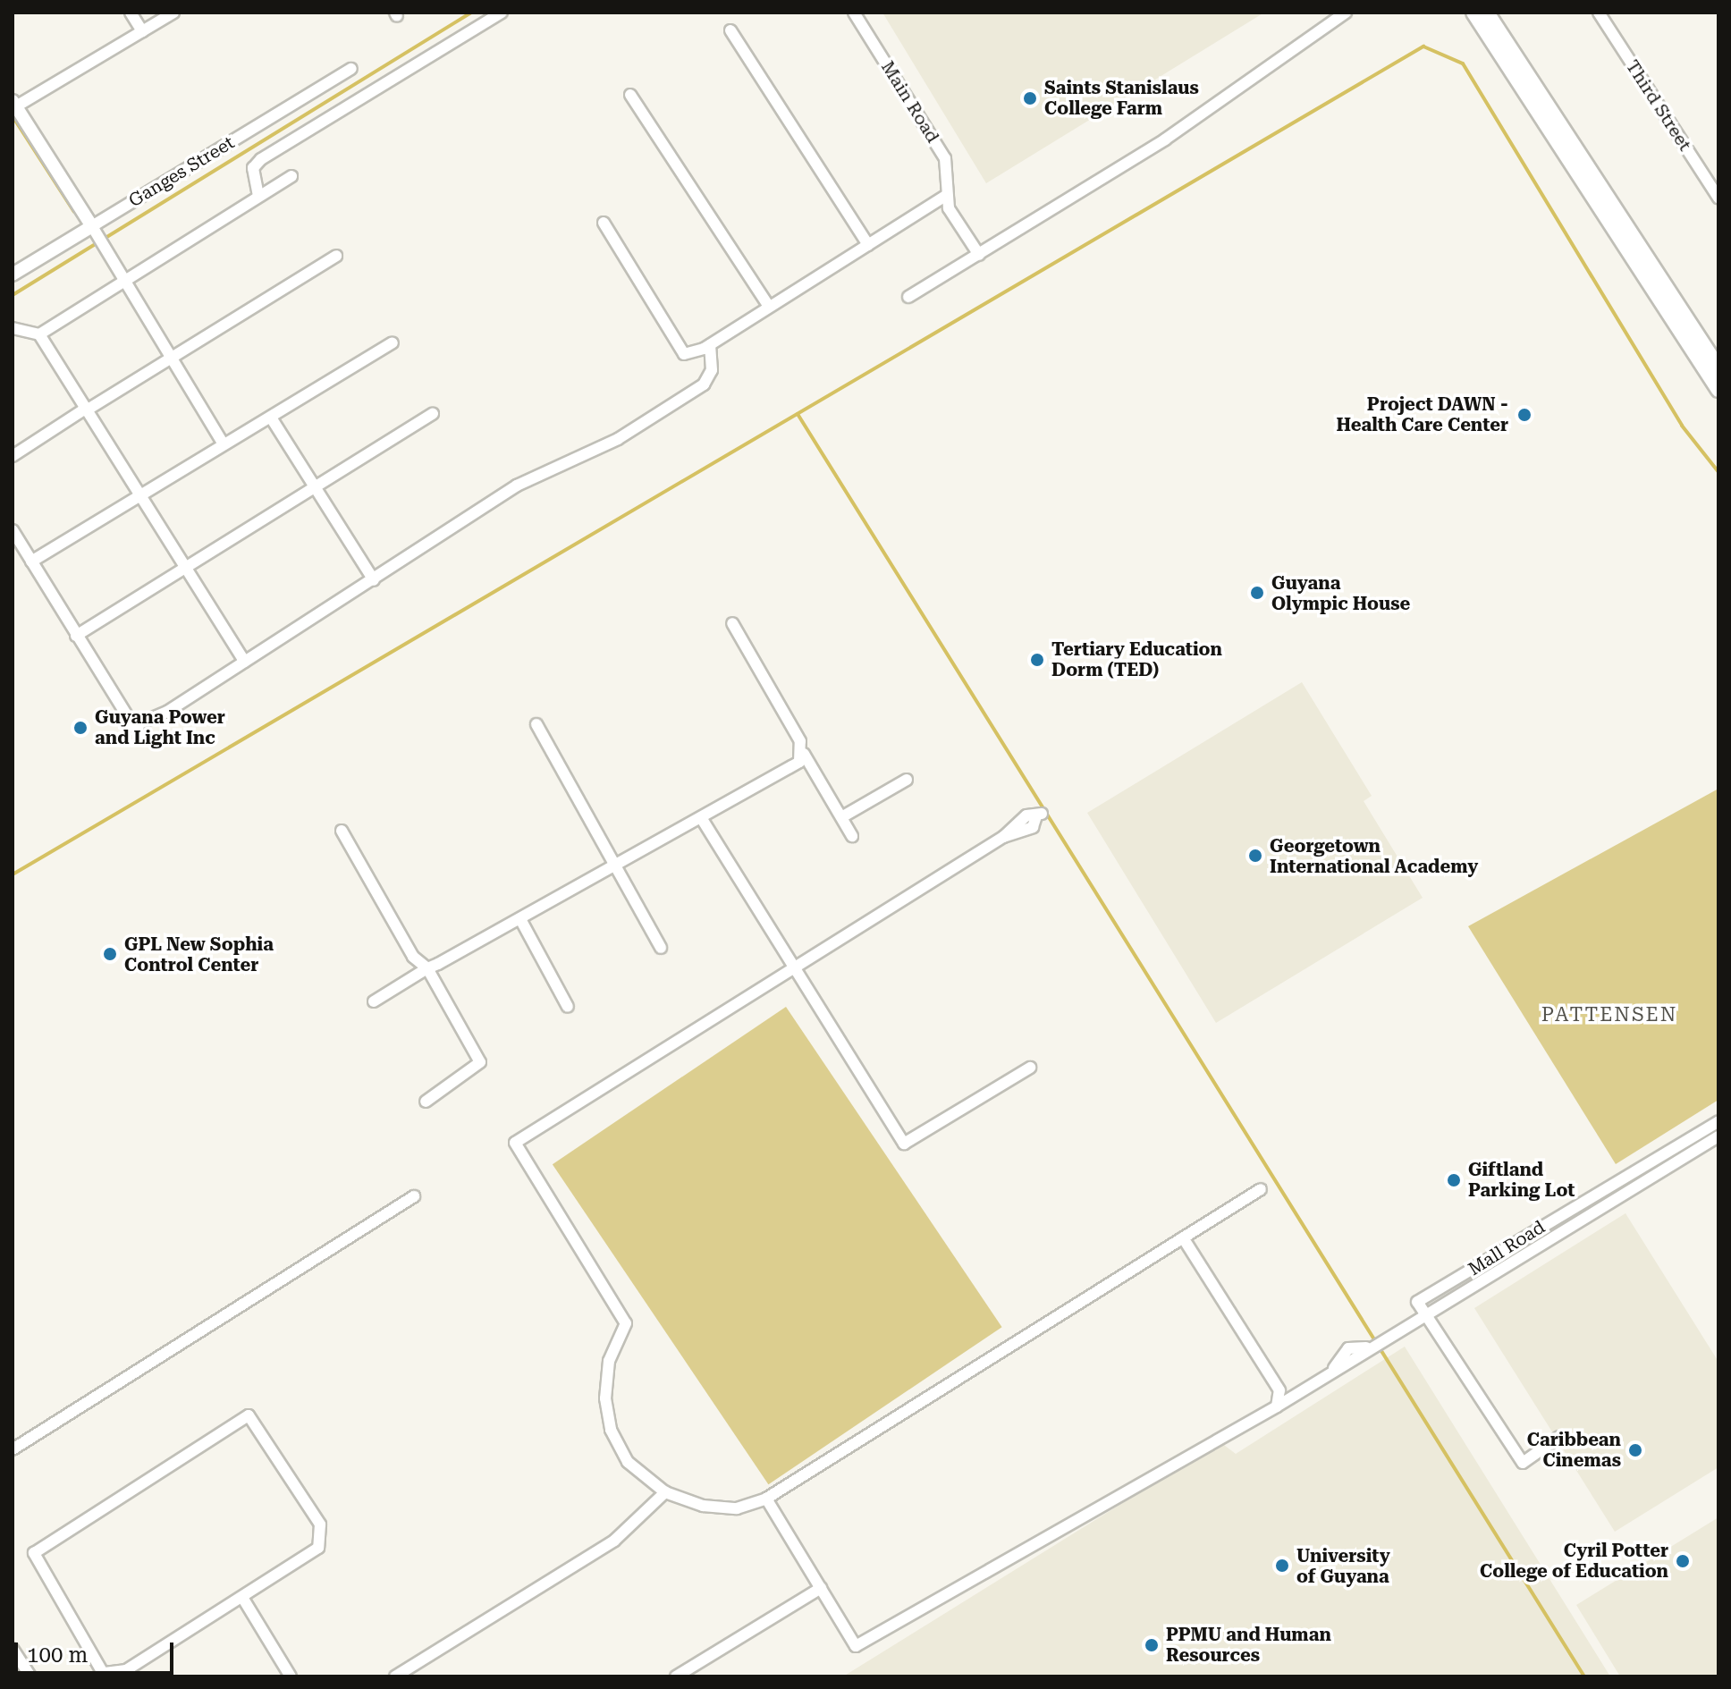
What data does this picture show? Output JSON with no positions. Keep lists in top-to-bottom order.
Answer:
{
  "streets": {
    "street": [
      "Main Road",
      "Third Street",
      "Ganges Street",
      "Mall Road"
    ]
  },
  "districts": ["PATTENSEN"],
  "places": [
    "Saints Stanislaus College Farm",
    "Project DAWN - Health Care Center",
    "Guyana Olympic House",
    "Tertiary Education Dorm (TED)",
    "Guyana Power and Light Inc",
    "Georgetown International Academy",
    "GPL New Sophia Control Center",
    "Giftland Parking Lot",
    "Caribbean Cinemas",
    "Cyril Potter College of Education",
    "University of Guyana",
    "PPMU and Human Resources"
  ],
  "scale_bar": "100 m"
}
